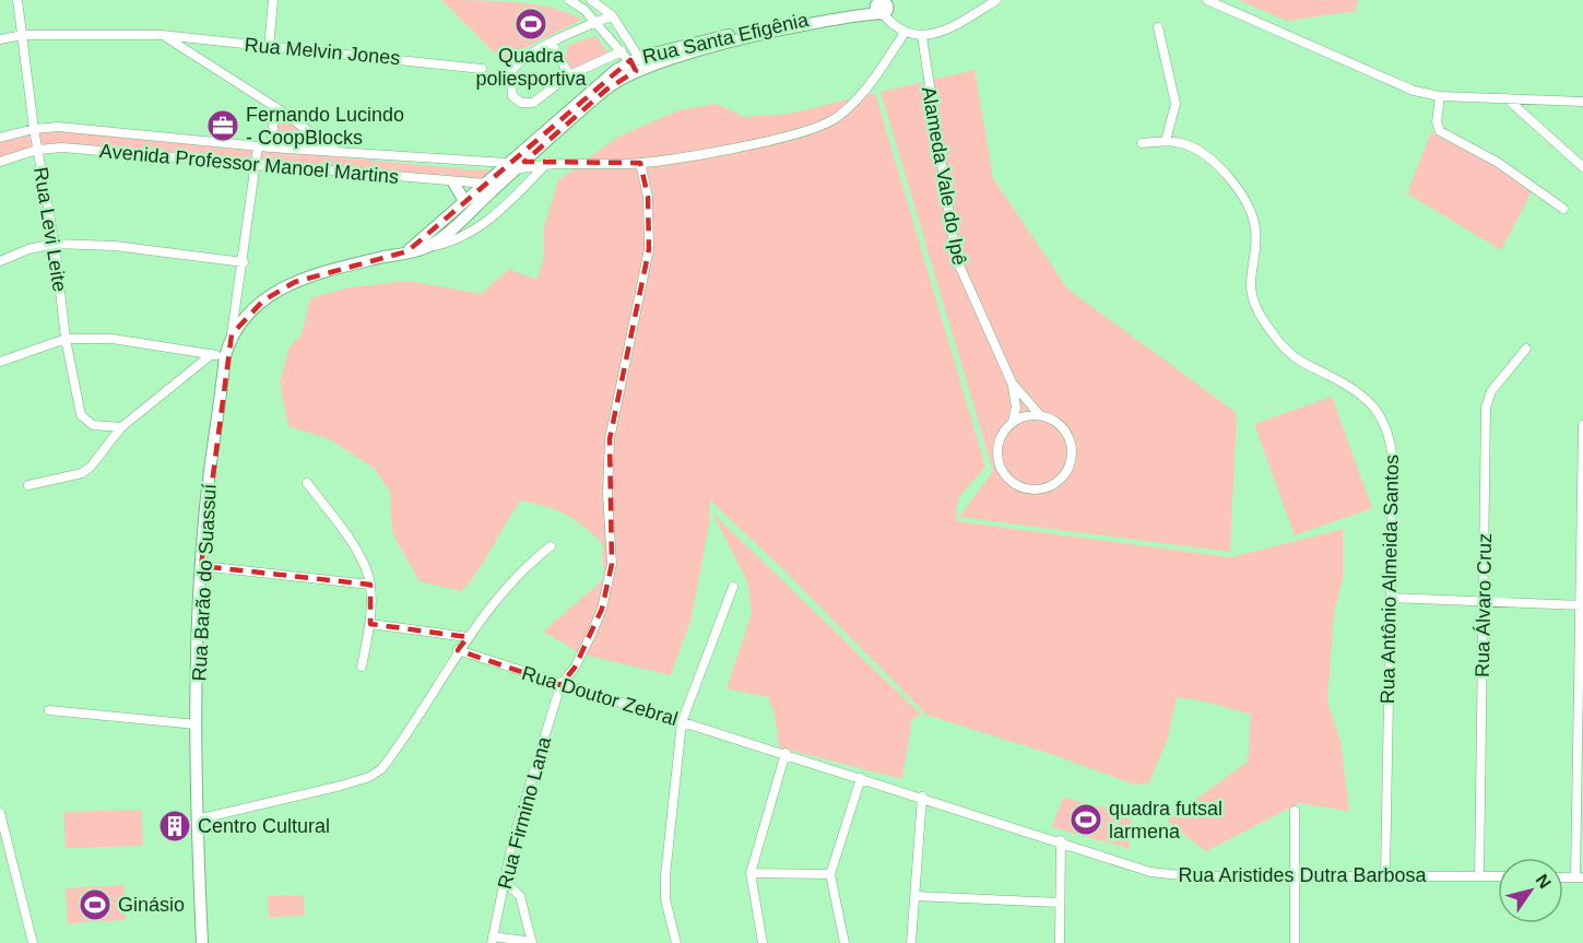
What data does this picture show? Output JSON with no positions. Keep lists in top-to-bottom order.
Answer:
{
  "streets": {
    "main road": ["Rua Santa Efigênia", "Rua Barão do Suassuí"],
    "street": [
      "Rua Melvin Jones",
      "Avenida Professor Manoel Martins",
      "Alameda Vale do Ipê",
      "Rua Levi Leite",
      "Rua Antônio Almeida Santos",
      "Rua Álvaro Cruz",
      "Rua Doutor Zebral",
      "Rua Firmino Lana",
      "Rua Aristides Dutra Barbosa"
    ]
  },
  "crossings": [
    ["Rua Santa Efigênia", "Avenida Professor Manoel Martins"],
    ["Rua Santa Efigênia", "Rua Barão do Suassuí"],
    ["Rua Melvin Jones", "Avenida Professor Manoel Martins"],
    ["Rua Melvin Jones", "Rua Levi Leite"],
    ["Avenida Professor Manoel Martins", "Rua Levi Leite"],
    ["Avenida Professor Manoel Martins", "Rua Barão do Suassuí"],
    ["Avenida Professor Manoel Martins", "Rua Firmino Lana"],
    ["Rua Antônio Almeida Santos", "Rua Aristides Dutra Barbosa"],
    ["Rua Álvaro Cruz", "Rua Aristides Dutra Barbosa"],
    ["Rua Doutor Zebral", "Rua Firmino Lana"],
    ["Rua Doutor Zebral", "Rua Aristides Dutra Barbosa"]
  ],
  "places": {
    "sports": ["Quadra poliesportiva", "quadra futsal larmena", "Ginásio"],
    "office": ["Fernando Lucindo - CoopBlocks"],
    "building": ["Centro Cultural"]
  },
  "north": "top right"
}
